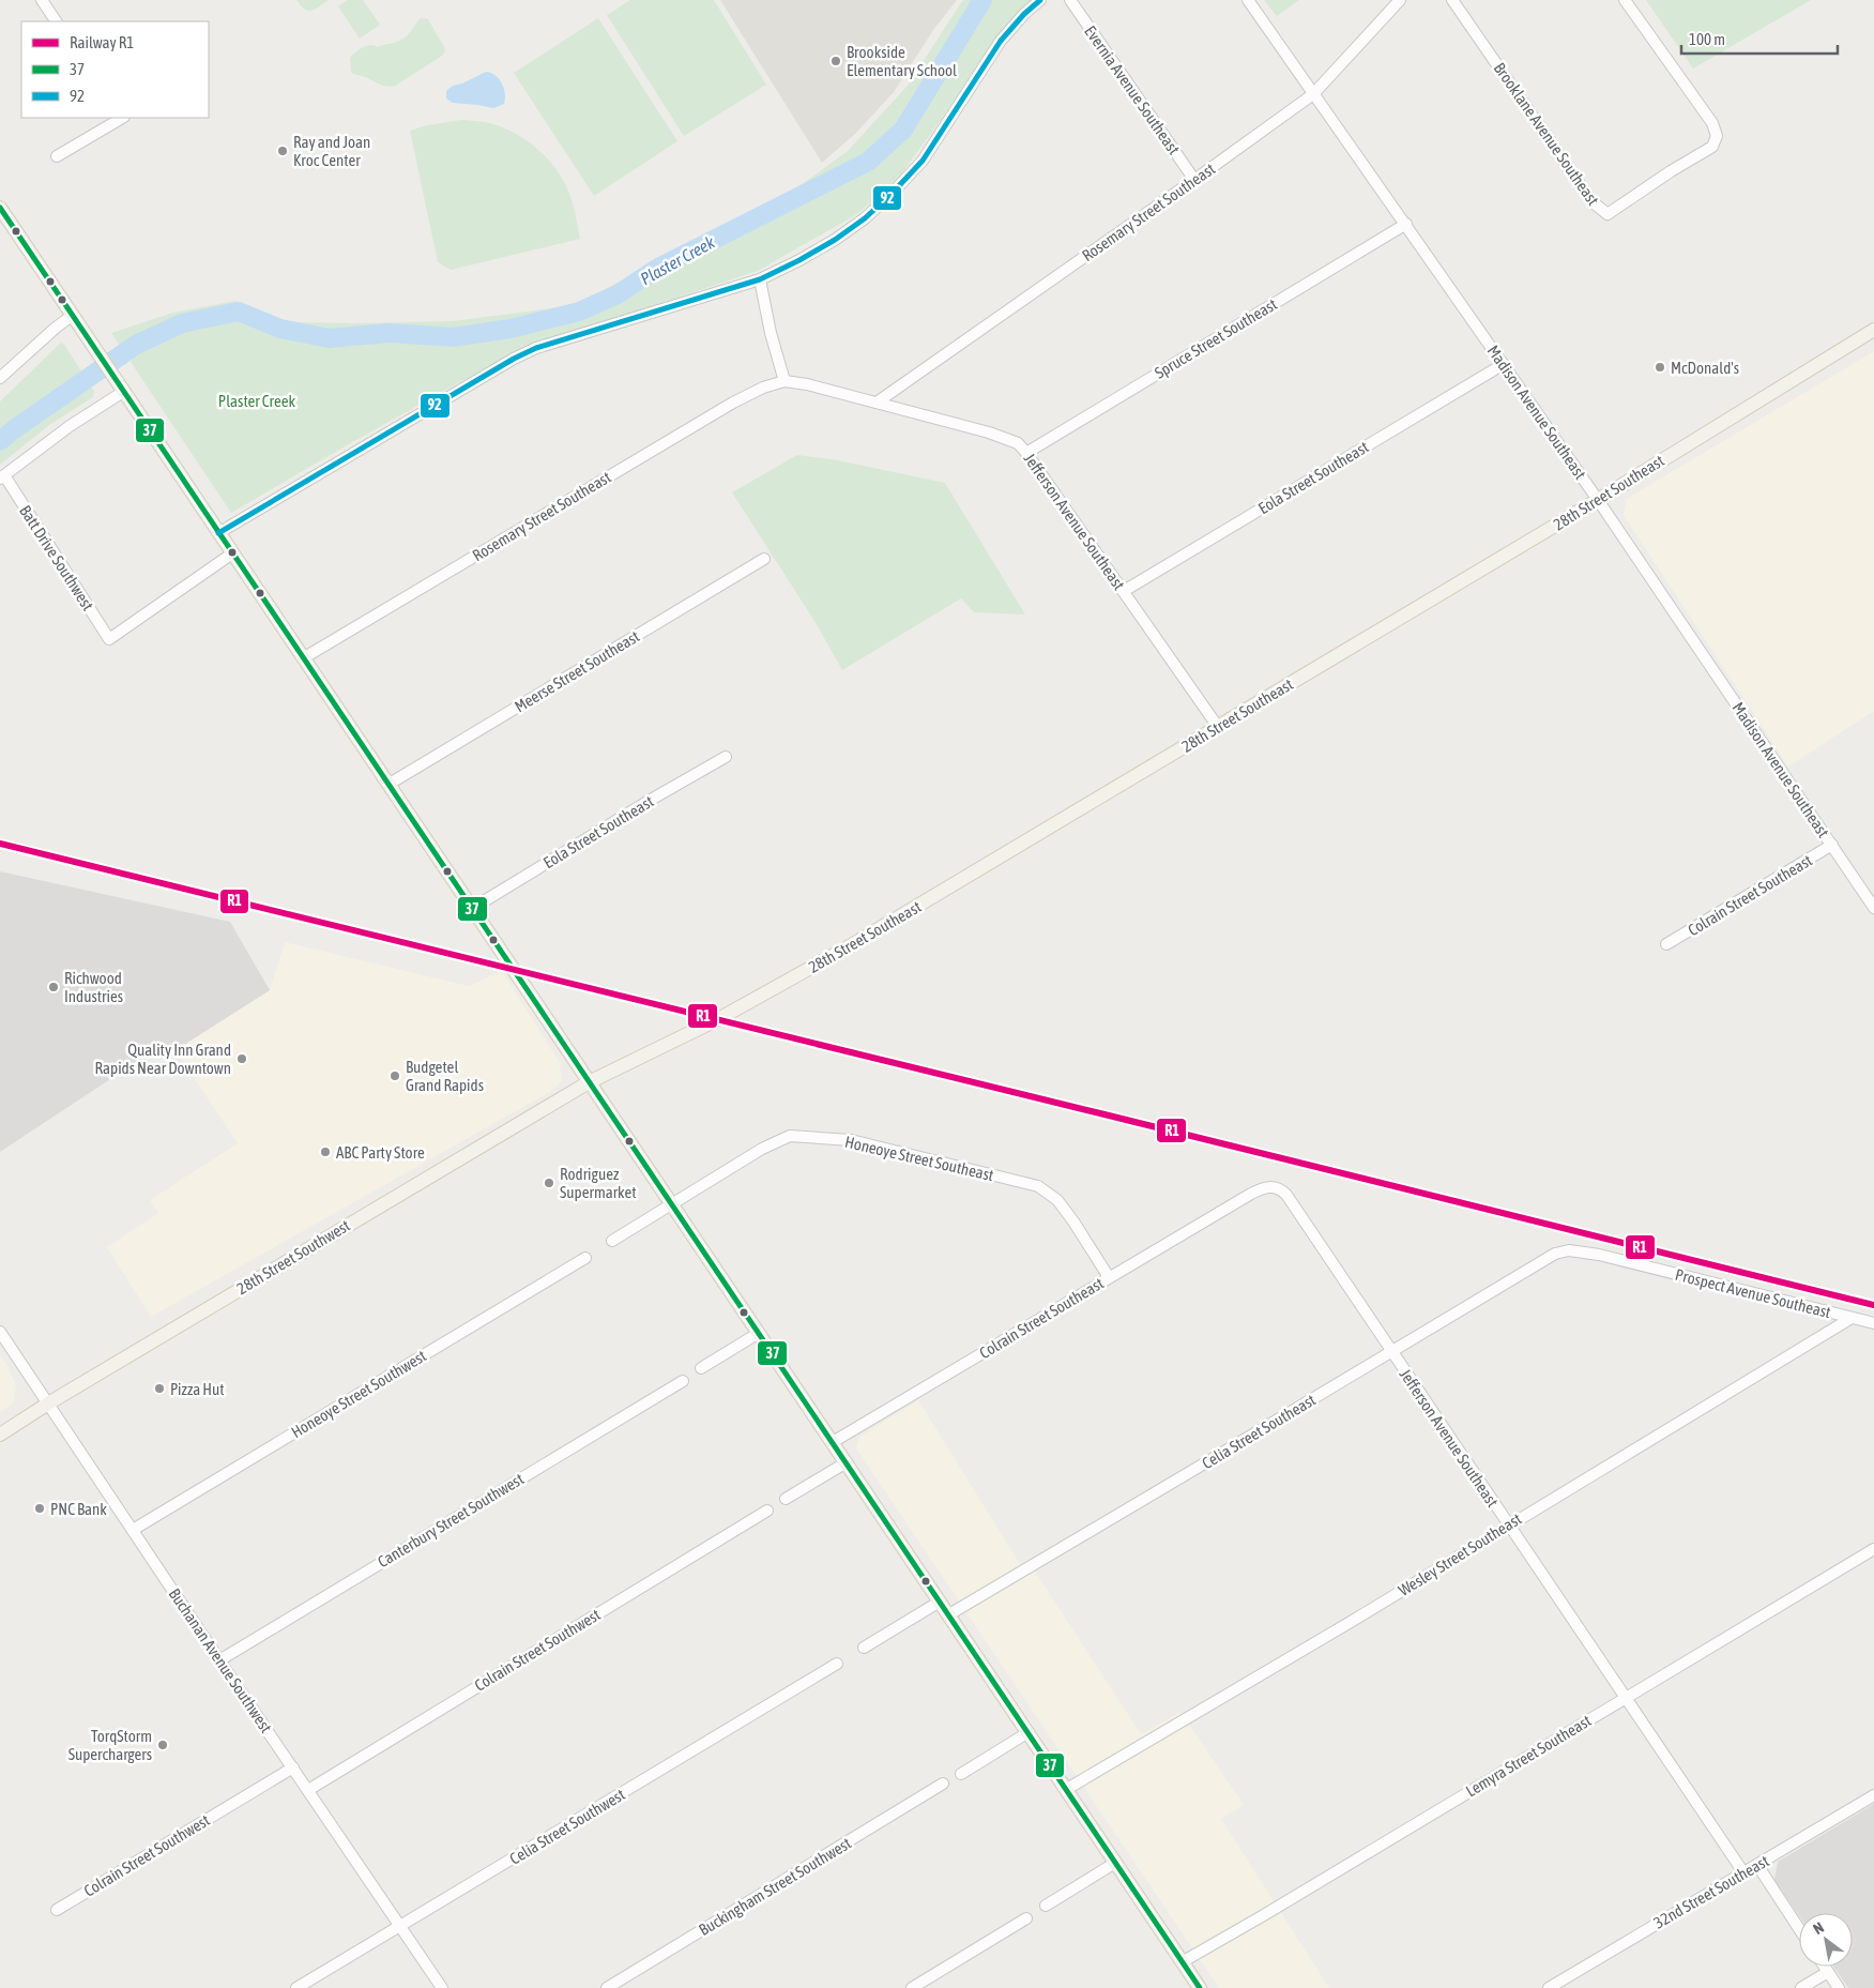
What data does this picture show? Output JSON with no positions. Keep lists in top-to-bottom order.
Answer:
{
  "streets": {
    "main road": ["28th Street Southeast", "28th Street Southwest"],
    "street": [
      "Evernia Avenue Southeast",
      "Brooklane Avenue Southeast",
      "Rosemary Street Southeast",
      "Spruce Street Southeast",
      "Madison Avenue Southeast",
      "Eola Street Southeast",
      "Jefferson Avenue Southeast",
      "Batt Drive Southwest",
      "Meerse Street Southeast",
      "Colrain Street Southeast",
      "Honeoye Street Southeast",
      "Prospect Avenue Southeast",
      "Honeoye Street Southwest",
      "Celia Street Southeast",
      "Canterbury Street Southwest",
      "Wesley Street Southeast",
      "Colrain Street Southwest",
      "Buchanan Avenue Southwest",
      "Lemyra Street Southeast",
      "Celia Street Southwest",
      "Buckingham Street Southwest",
      "32nd Street Southeast"
    ]
  },
  "crossings": [
    ["Evernia Avenue Southeast", "Rosemary Street Southeast"],
    ["Rosemary Street Southeast", "Madison Avenue Southeast"],
    ["Rosemary Street Southeast", "Jefferson Avenue Southeast"],
    ["Spruce Street Southeast", "Madison Avenue Southeast"],
    ["Spruce Street Southeast", "Jefferson Avenue Southeast"],
    ["Madison Avenue Southeast", "Eola Street Southeast"],
    ["Madison Avenue Southeast", "28th Street Southeast"],
    ["Madison Avenue Southeast", "Colrain Street Southeast"],
    ["Eola Street Southeast", "Jefferson Avenue Southeast"],
    ["28th Street Southeast", "Jefferson Avenue Southeast"],
    ["28th Street Southeast", "28th Street Southwest"],
    ["Jefferson Avenue Southeast", "Colrain Street Southeast"],
    ["Jefferson Avenue Southeast", "Celia Street Southeast"],
    ["Jefferson Avenue Southeast", "Wesley Street Southeast"],
    ["Jefferson Avenue Southeast", "Lemyra Street Southeast"],
    ["Jefferson Avenue Southeast", "32nd Street Southeast"],
    ["Colrain Street Southeast", "Honeoye Street Southeast"],
    ["28th Street Southwest", "Buchanan Avenue Southwest"],
    ["Prospect Avenue Southeast", "Celia Street Southeast"],
    ["Prospect Avenue Southeast", "Wesley Street Southeast"],
    ["Honeoye Street Southwest", "Buchanan Avenue Southwest"],
    ["Canterbury Street Southwest", "Buchanan Avenue Southwest"],
    ["Colrain Street Southwest", "Buchanan Avenue Southwest"],
    ["Buchanan Avenue Southwest", "Celia Street Southwest"]
  ],
  "water": ["Plaster Creek"],
  "parks": ["Plaster Creek"],
  "places": [
    "Brookside Elementary School",
    "Ray and Joan Kroc Center",
    "McDonald's",
    "Richwood Industries",
    "Quality Inn Grand Rapids Near Downtown",
    "Budgetel Grand Rapids",
    "ABC Party Store",
    "Rodriguez Supermarket",
    "Pizza Hut",
    "PNC Bank",
    "TorqStorm Superchargers"
  ],
  "lines": ["transit line 92", "transit line 37", "rail line R1"],
  "legend": ["Railway R1", "37", "92"],
  "scale_bar": "100 m",
  "north": "top left"
}
